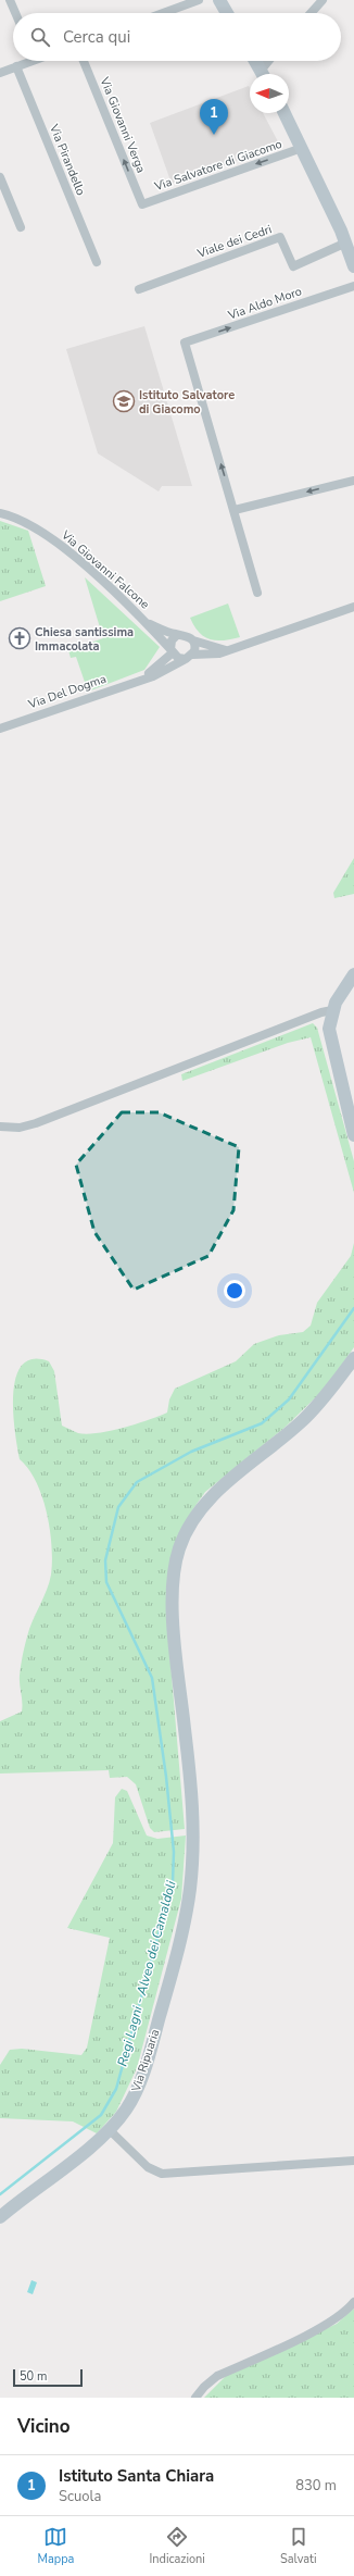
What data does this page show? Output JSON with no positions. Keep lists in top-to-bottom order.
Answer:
{
  "streets": {
    "street": [
      "Via Giovanni Verga",
      "Via Pirandello",
      "Via Salvatore di Giacomo",
      "Viale dei Cedri",
      "Via Aldo Moro",
      "Via Giovanni Falcone",
      "Via Del Dogma",
      "Via Ripuaria"
    ]
  },
  "crossings": [
    ["Via Giovanni Verga", "Via Salvatore di Giacomo"],
    ["Via Giovanni Falcone", "Via Del Dogma"]
  ],
  "one_way": ["Via Giovanni Verga", "Via Salvatore di Giacomo"],
  "water": ["Regi Lagni - Alveo dei Camaldoli"],
  "places": {
    "school or university": ["Istituto Salvatore di Giacomo"],
    "church": ["Chiesa santissima Immacolata"]
  },
  "scale_bar": "50 m",
  "north": "left",
  "page": {
    "search": "Cerca qui",
    "pins": "1",
    "scale": "50 m",
    "heading": "Vicino",
    "list": [
      {
        "mark": "1",
        "name": "Istituto Santa Chiara",
        "note": "Scuola",
        "value": "830 m"
      }
    ],
    "nav": ["Mappa", "Indicazioni", "Salvati"]
  }
}
